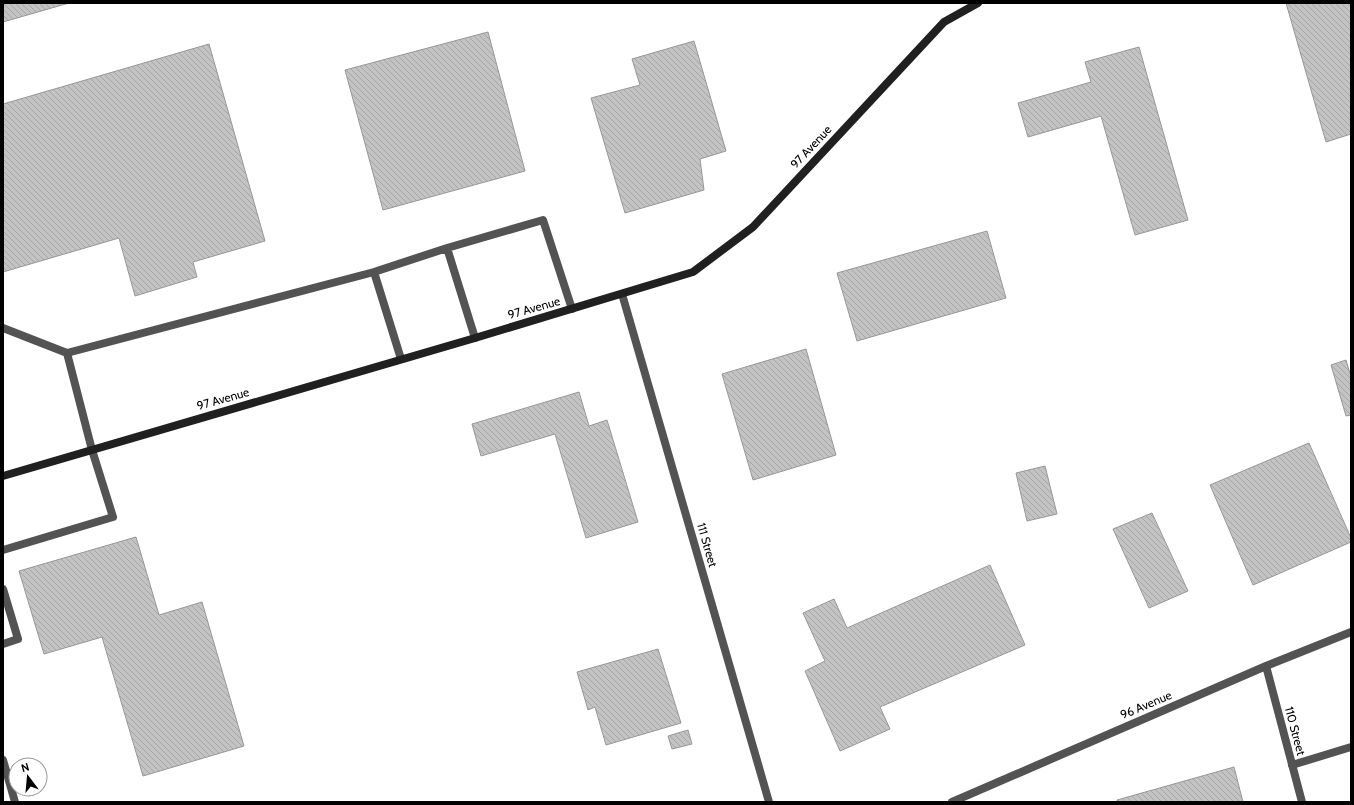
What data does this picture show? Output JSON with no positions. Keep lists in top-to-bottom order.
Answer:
{
  "streets": {
    "street": [
      "97 Avenue",
      "111 Street",
      "96 Avenue",
      "110 Street"
    ]
  },
  "crossings": [
    ["97 Avenue", "111 Street"],
    ["96 Avenue", "110 Street"]
  ],
  "north": "top"
}
